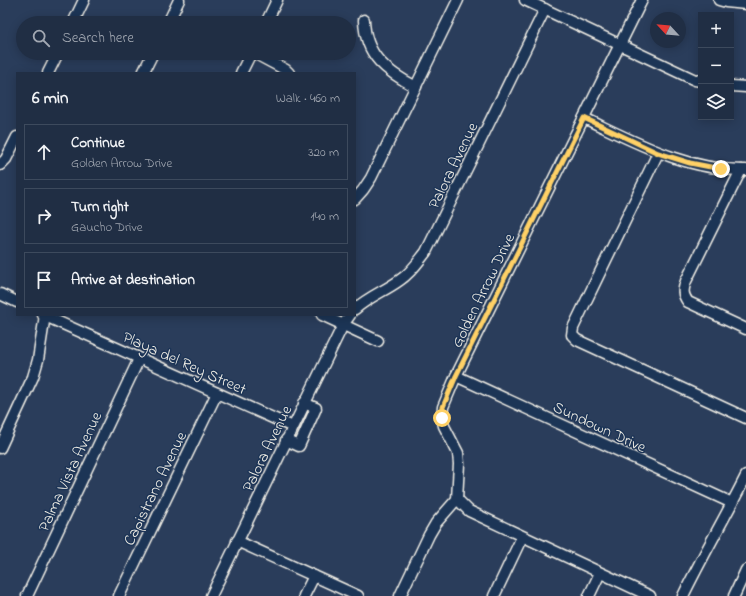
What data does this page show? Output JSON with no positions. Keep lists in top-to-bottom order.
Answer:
{
  "streets": {
    "street": [
      "Palora Avenue",
      "Golden Arrow Drive",
      "Playa del Rey Street",
      "Sundown Drive",
      "Palma Vista Avenue",
      "Capistrano Avenue"
    ]
  },
  "crossings": [
    ["Palora Avenue", "Playa del Rey Street"],
    ["Golden Arrow Drive", "Sundown Drive"],
    ["Playa del Rey Street", "Palma Vista Avenue"],
    ["Playa del Rey Street", "Capistrano Avenue"]
  ],
  "north": "top left",
  "page": {
    "map_buttons": ["+", "−"],
    "search": "Search here",
    "heading": ["6 min", "Walk · 460 m"],
    "list": [
      ["Continue", "Golden Arrow Drive", "320 m"],
      ["Turn right", "Gaucho Drive", "140 m"],
      "Arrive at destination"
    ]
  }
}
